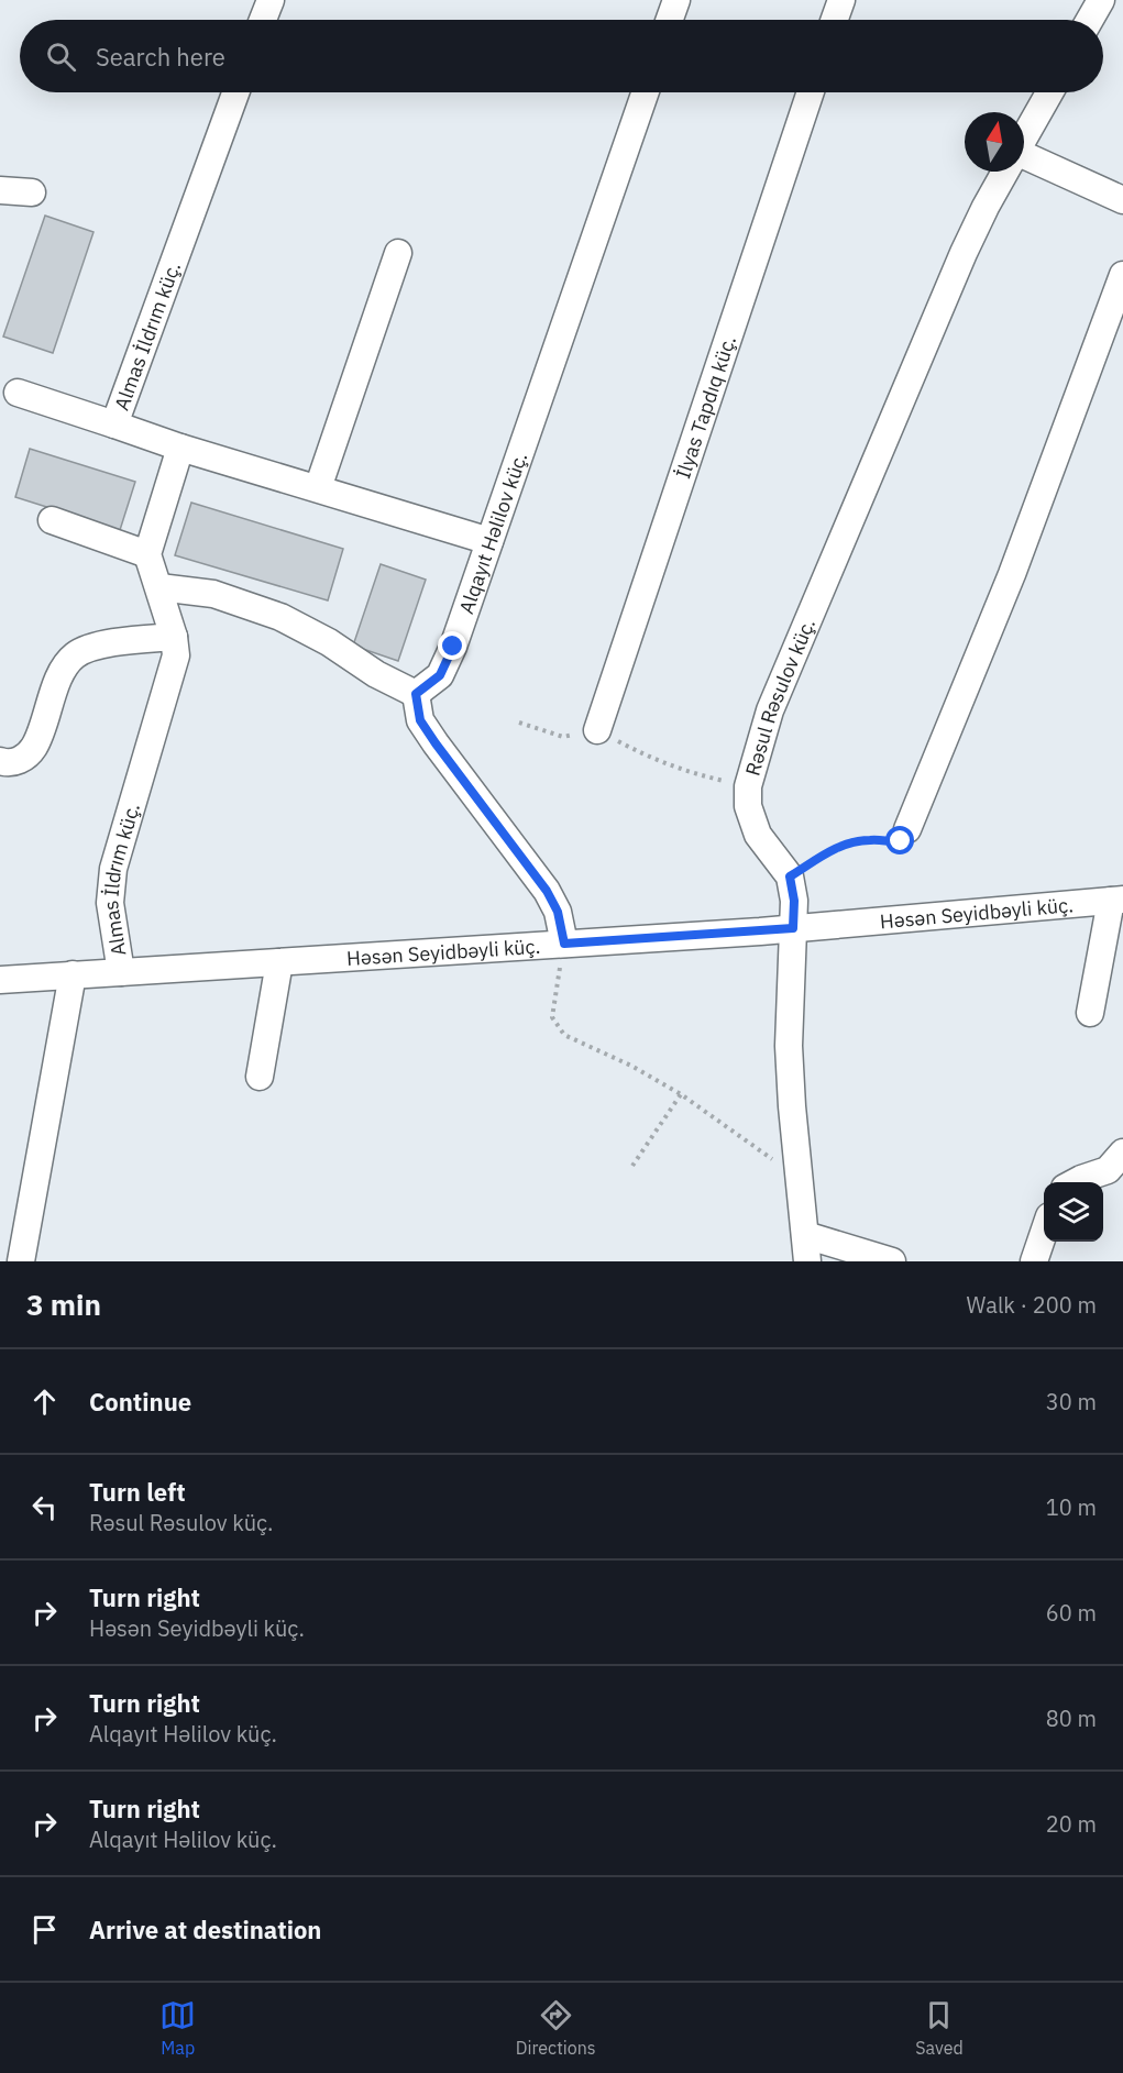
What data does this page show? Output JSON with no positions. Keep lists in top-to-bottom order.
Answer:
{
  "streets": {
    "street": [
      "Almas İldrım küç.",
      "İlyas Tapdıq küç.",
      "Alqayıt Həlilov küç.",
      "Rəsul Rəsulov küç.",
      "Həsən Seyidbəyli küç."
    ]
  },
  "crossings": [
    ["Almas İldrım küç.", "Alqayıt Həlilov küç."],
    ["Almas İldrım küç.", "Həsən Seyidbəyli küç."]
  ],
  "north": "top",
  "page": {
    "search": "Search here",
    "heading": ["3 min", "Walk · 200 m"],
    "list": [
      ["Continue", "30 m"],
      ["Turn left", "Rəsul Rəsulov küç.", "10 m"],
      ["Turn right", "Həsən Seyidbəyli küç.", "60 m"],
      ["Turn right", "Alqayıt Həlilov küç.", "80 m"],
      ["Turn right", "Alqayıt Həlilov küç.", "20 m"],
      "Arrive at destination"
    ],
    "nav": ["Map", "Directions", "Saved"]
  }
}
